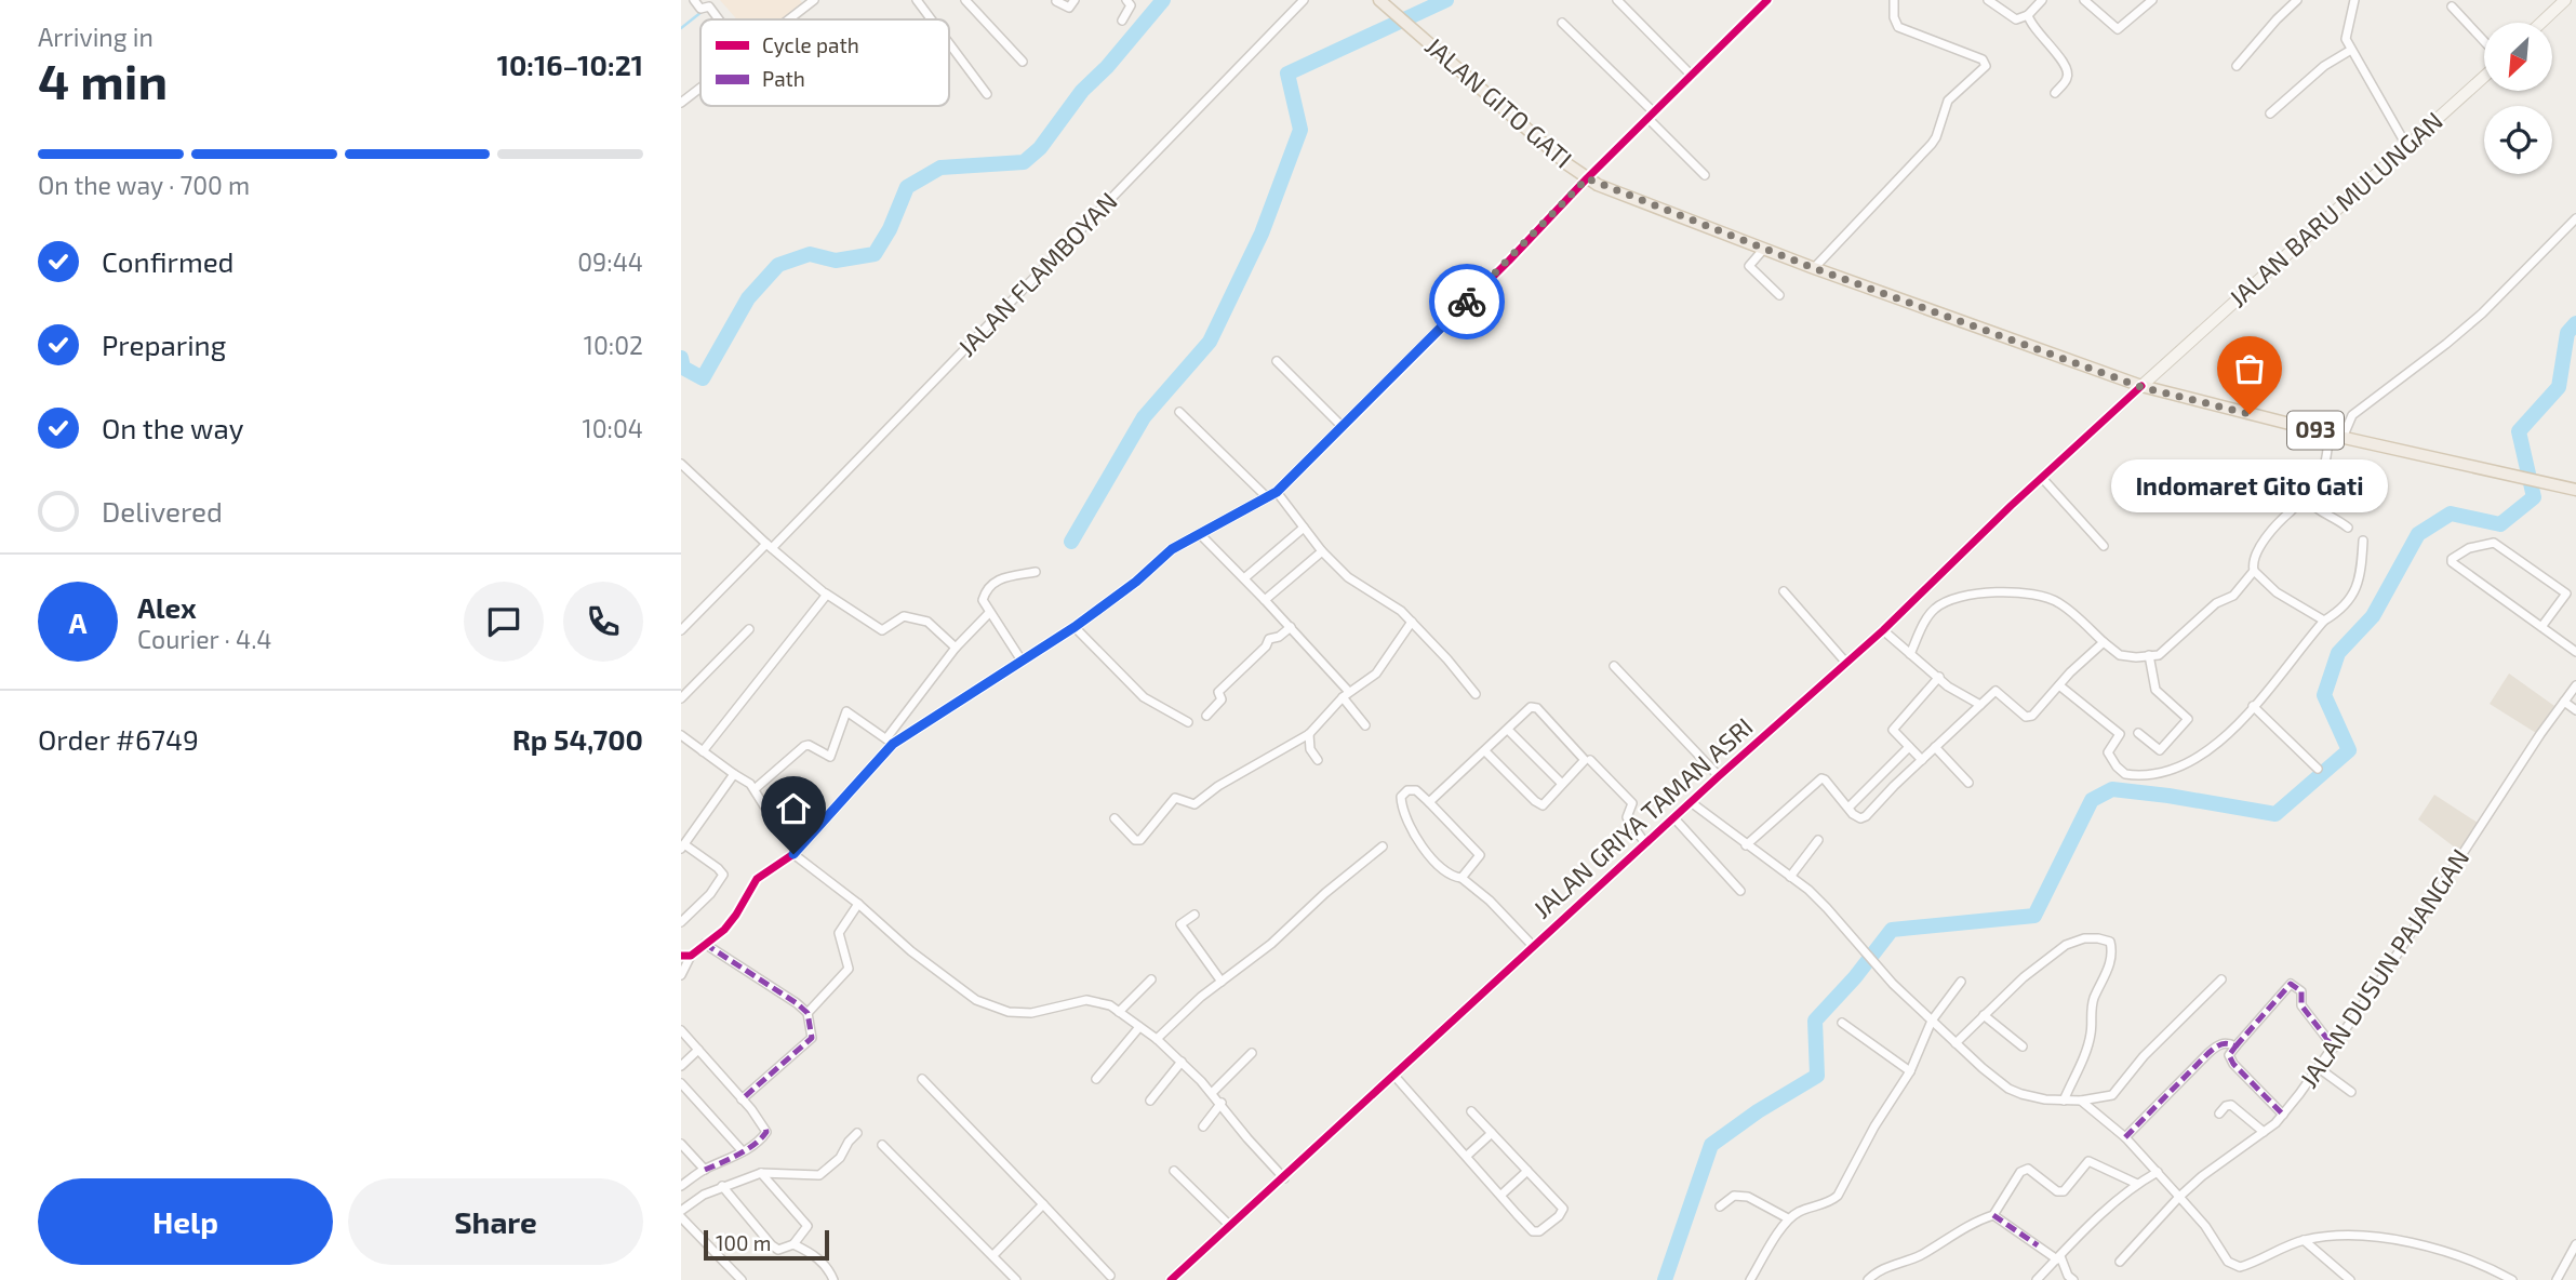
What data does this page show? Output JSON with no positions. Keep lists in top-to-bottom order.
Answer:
{
  "streets": {
    "main road": ["JALAN GITO GATI", "JALAN BARU MULUNGAN", "093"],
    "street": ["JALAN FLAMBOYAN", "JALAN GRIYA TAMAN ASRI", "JALAN DUSUN PAJANGAN"]
  },
  "crossings": [
    ["JALAN GITO GATI", "JALAN BARU MULUNGAN"],
    ["JALAN GITO GATI", "JALAN GRIYA TAMAN ASRI"],
    ["JALAN BARU MULUNGAN", "JALAN GRIYA TAMAN ASRI"]
  ],
  "places": ["Indomaret Gito Gati"],
  "legend": ["Cycle path", "Path"],
  "scale_bar": "100 m",
  "north": "bottom left",
  "page": {
    "heading": ["4 min", "Arriving in", "10:16–10:21"],
    "panel": [
      "Alex",
      "Courier · 4.4",
      "Order #6749",
      "Rp 54,700"
    ],
    "bar": "On the way · 700 m",
    "list": [
      ["Confirmed", "09:44"],
      ["Preparing", "10:02"],
      ["On the way", "10:04"],
      "Delivered"
    ],
    "bubble": "Indomaret Gito Gati",
    "round": "A",
    "buttons": ["Help", "Share"],
    "scale": "100 m"
  }
}
